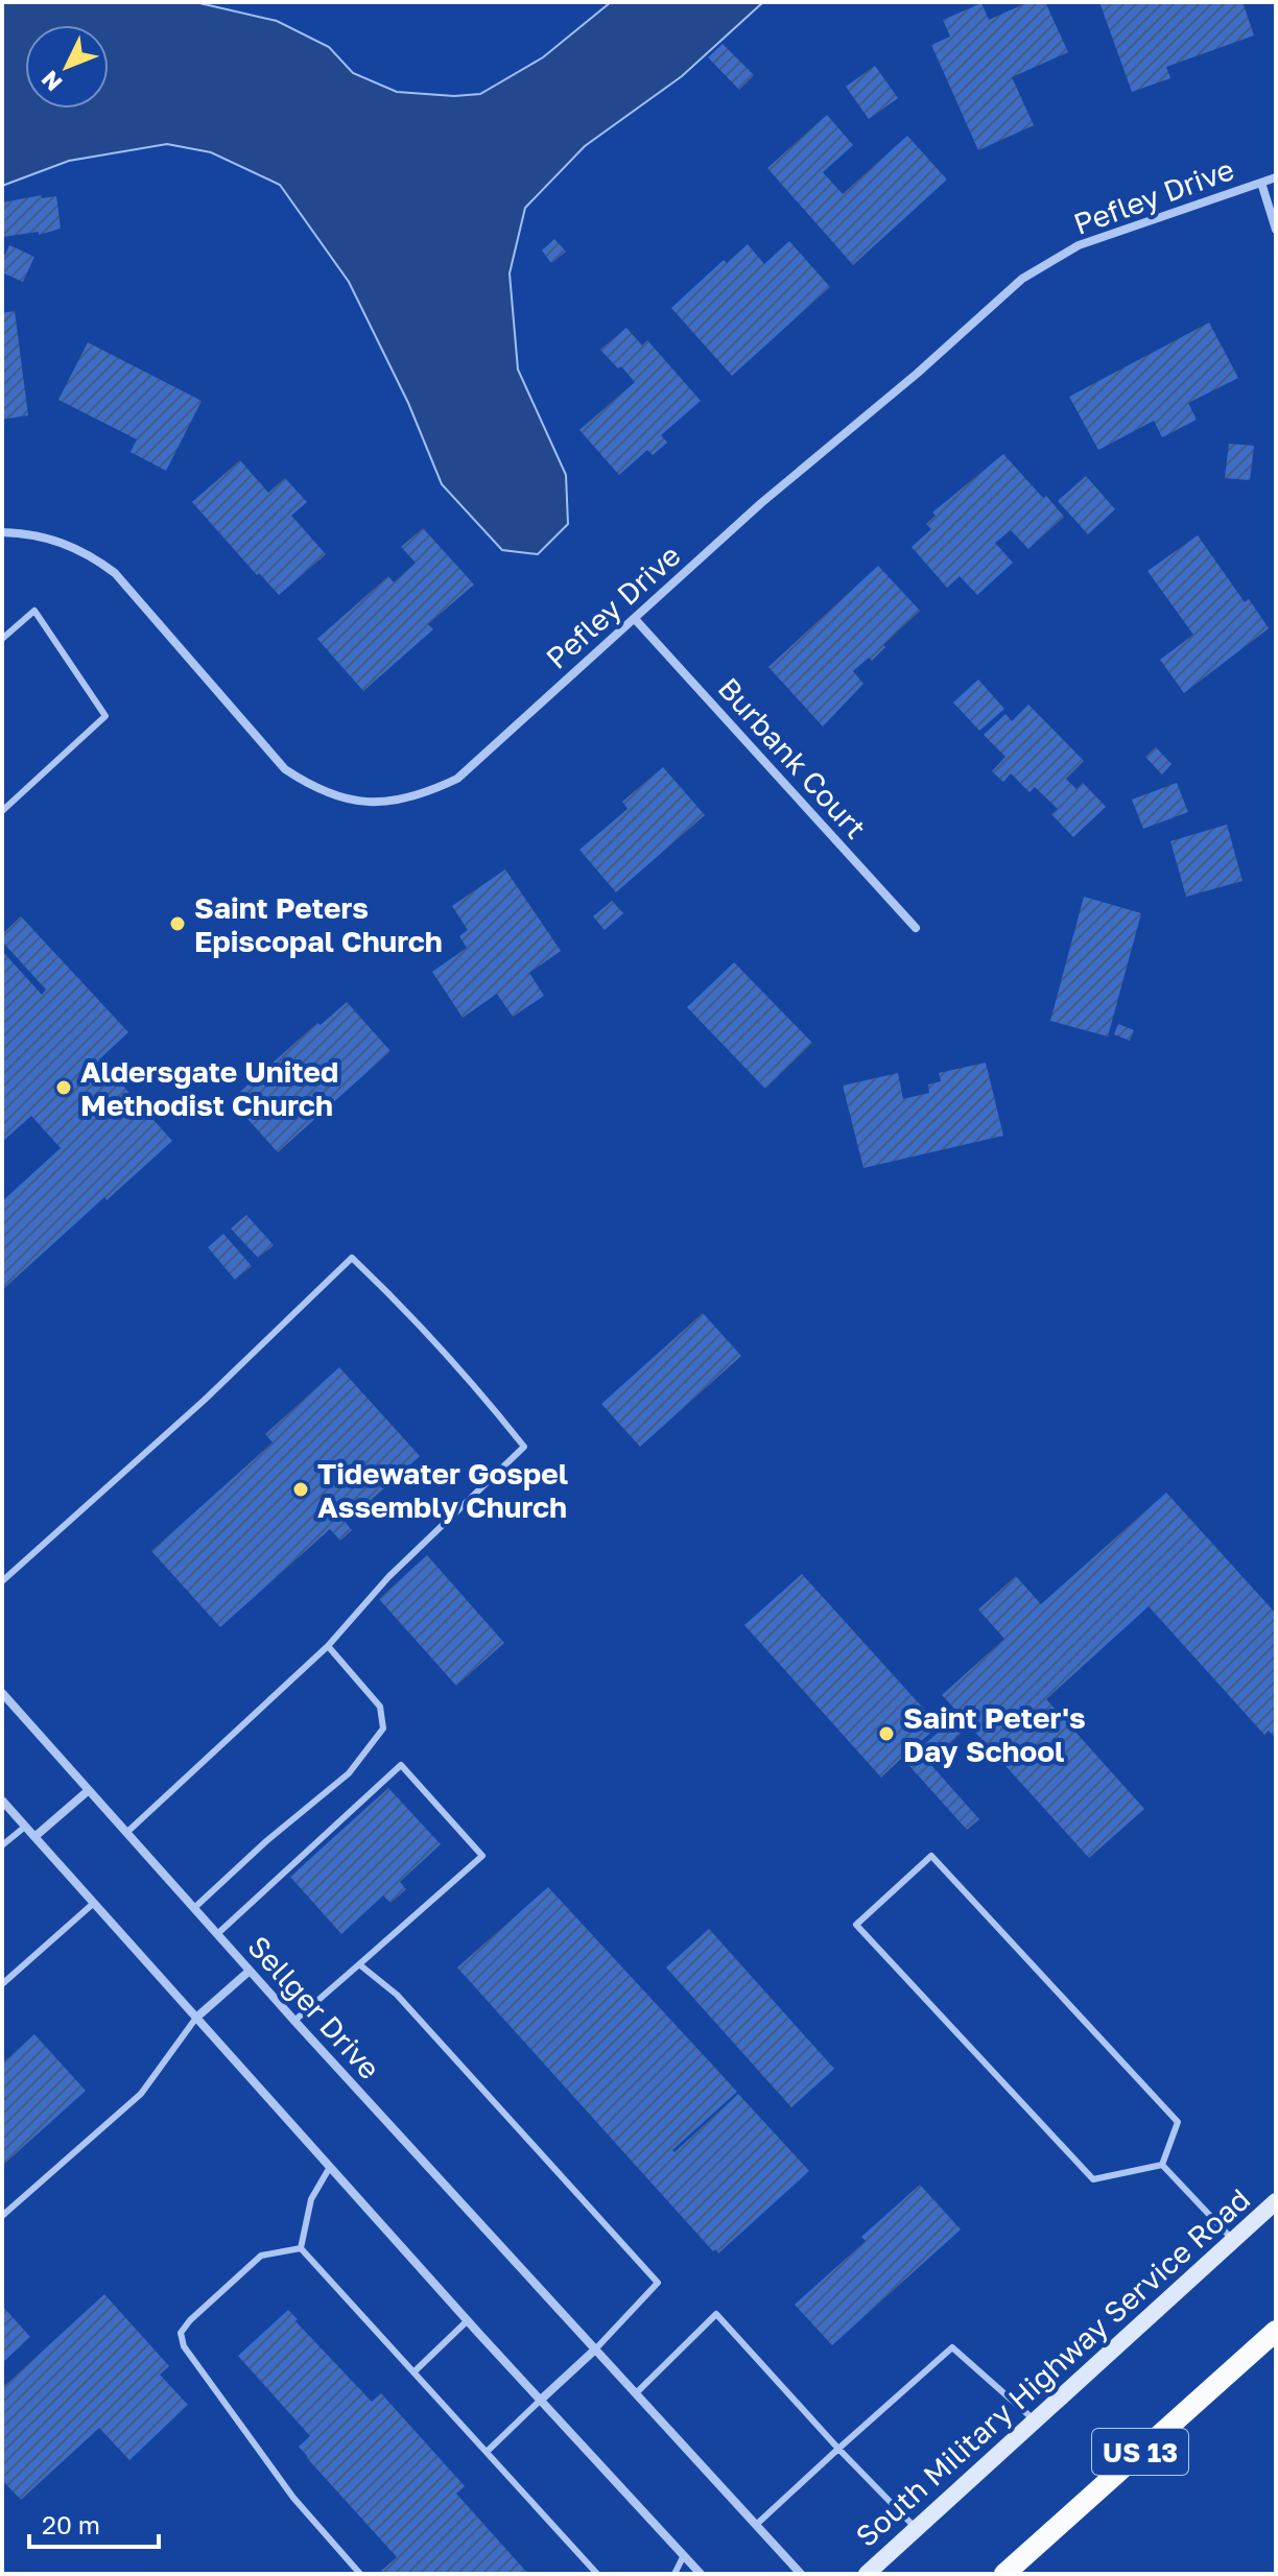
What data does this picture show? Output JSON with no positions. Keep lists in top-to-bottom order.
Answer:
{
  "streets": {
    "main road": ["US 13"],
    "street": [
      "Pefley Drive",
      "Burbank Court",
      "Sellger Drive",
      "South Military Highway Service Road"
    ]
  },
  "crossings": [
    ["Pefley Drive", "Burbank Court"]
  ],
  "places": [
    "Saint Peters Episcopal Church",
    "Aldersgate United Methodist Church",
    "Tidewater Gospel Assembly Church",
    "Saint Peter's Day School"
  ],
  "scale_bar": "20 m",
  "north": "bottom left"
}
